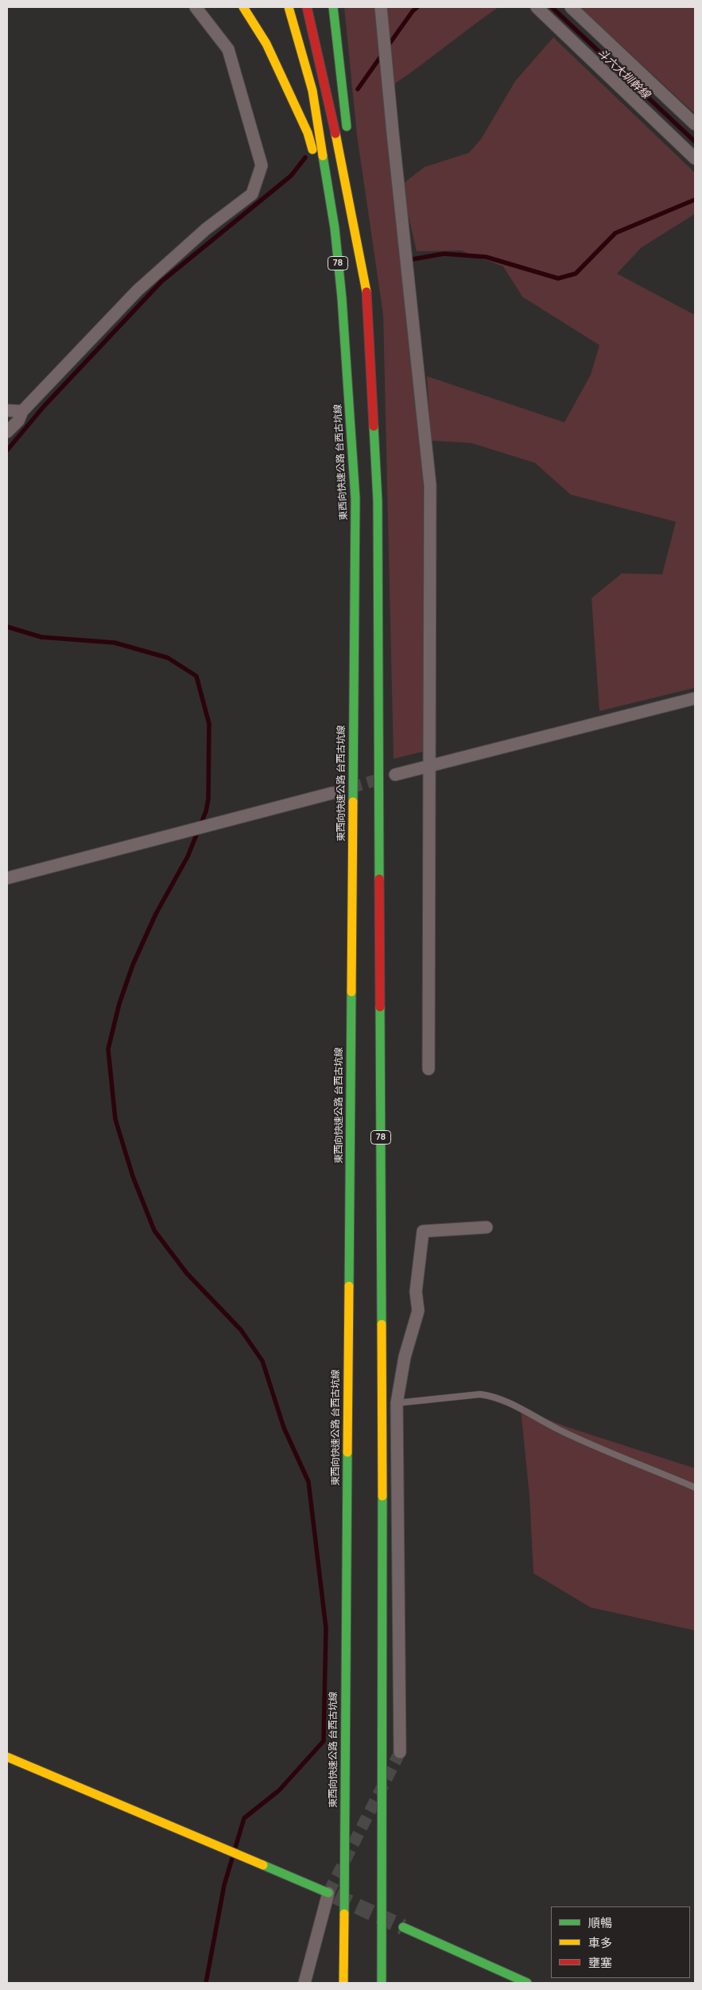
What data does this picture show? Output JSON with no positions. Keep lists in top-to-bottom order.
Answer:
{
  "streets": {
    "main road": ["78", "東西向快速公路 台西古坑線"]
  },
  "water": ["斗六大圳幹線"],
  "legend": ["順暢", "車多", "壅塞"]
}
